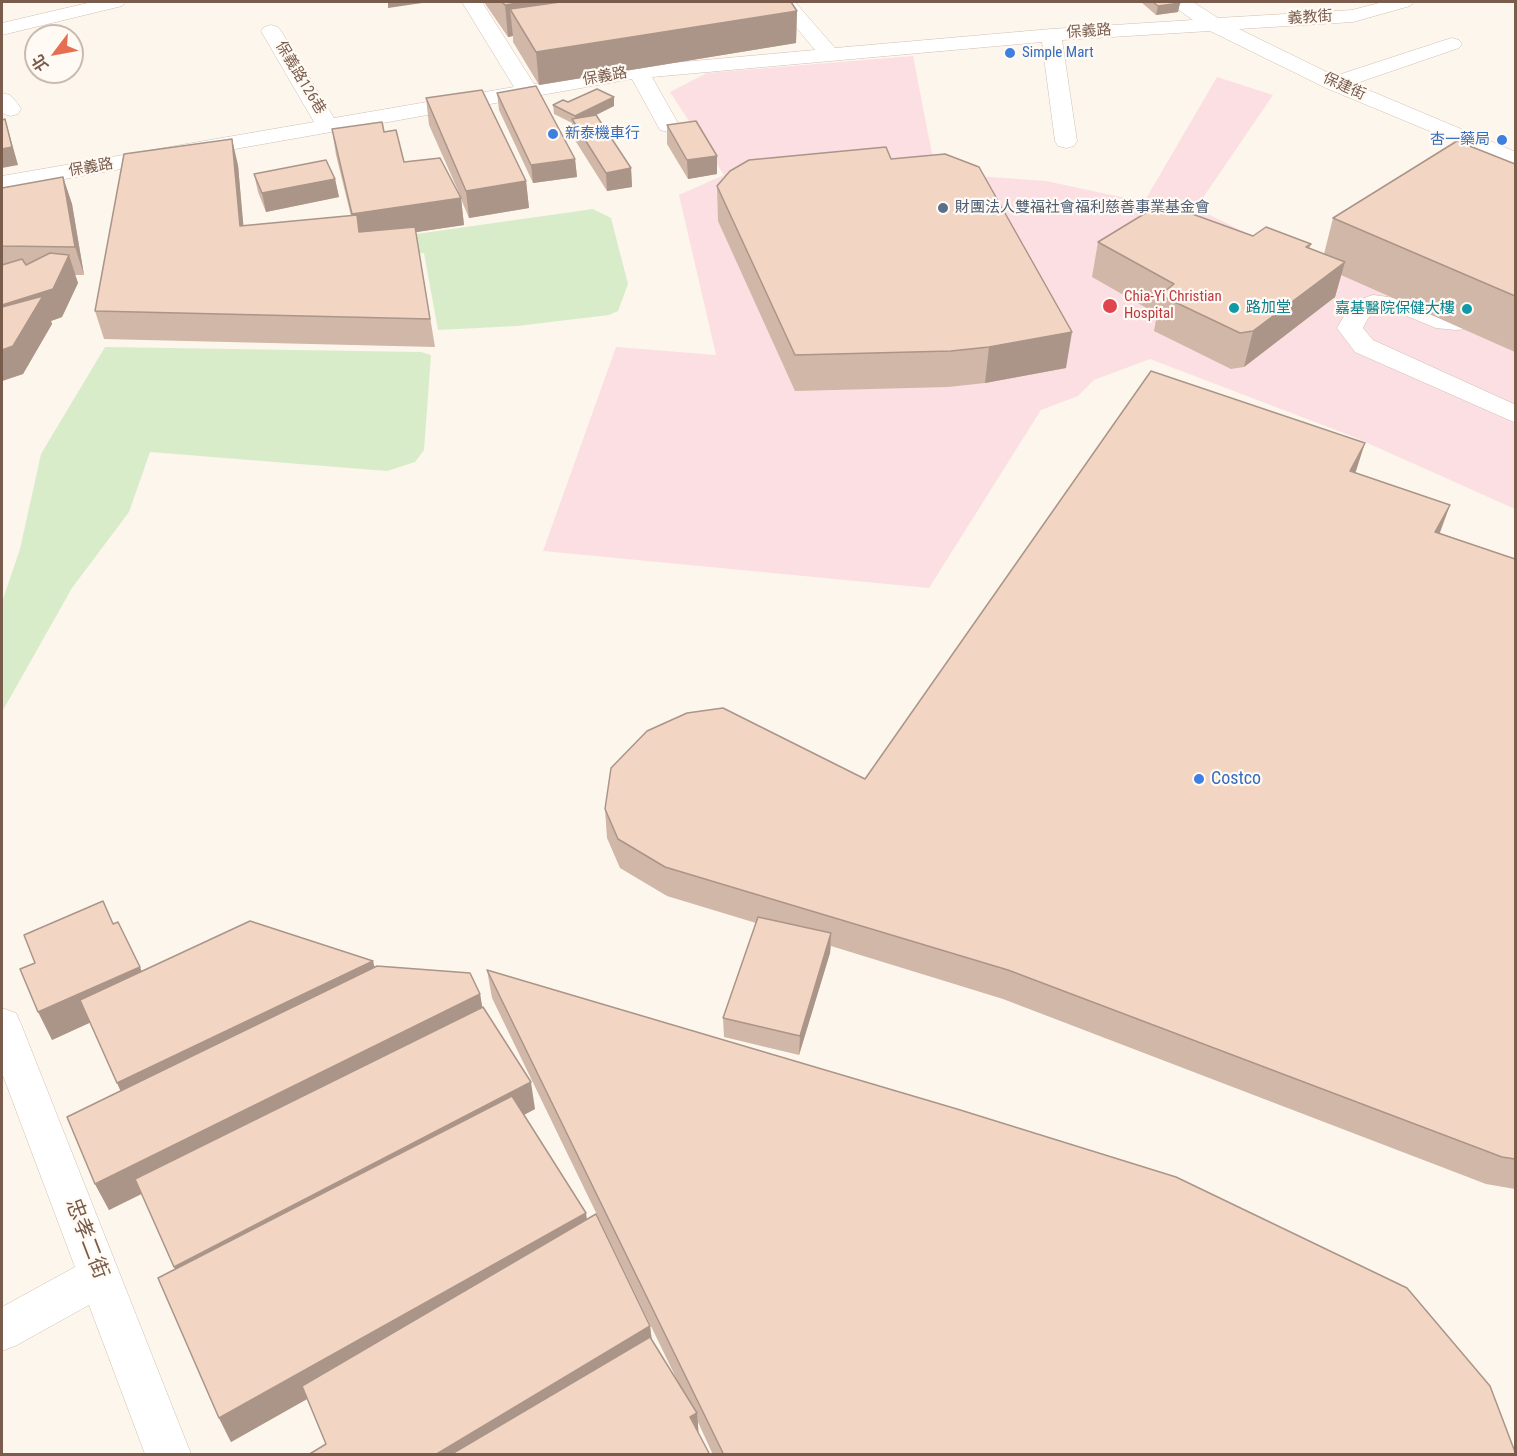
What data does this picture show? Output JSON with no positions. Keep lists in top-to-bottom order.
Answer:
{
  "streets": {
    "street": [
      "義教街",
      "保義路",
      "保義路126巷",
      "保建街",
      "忠孝二街"
    ]
  },
  "crossings": [
    ["義教街", "保義路"],
    ["義教街", "保建街"],
    ["保義路", "保義路126巷"],
    ["保義路", "保建街"]
  ],
  "places": [
    "Simple Mart",
    "新泰機車行",
    "杏一藥局",
    "財團法人雙福社會福利慈善事業基金會",
    "Chia-Yi Christian Hospital",
    "路加堂",
    "嘉基醫院保健大樓",
    "Costco"
  ],
  "north": "bottom left"
}
